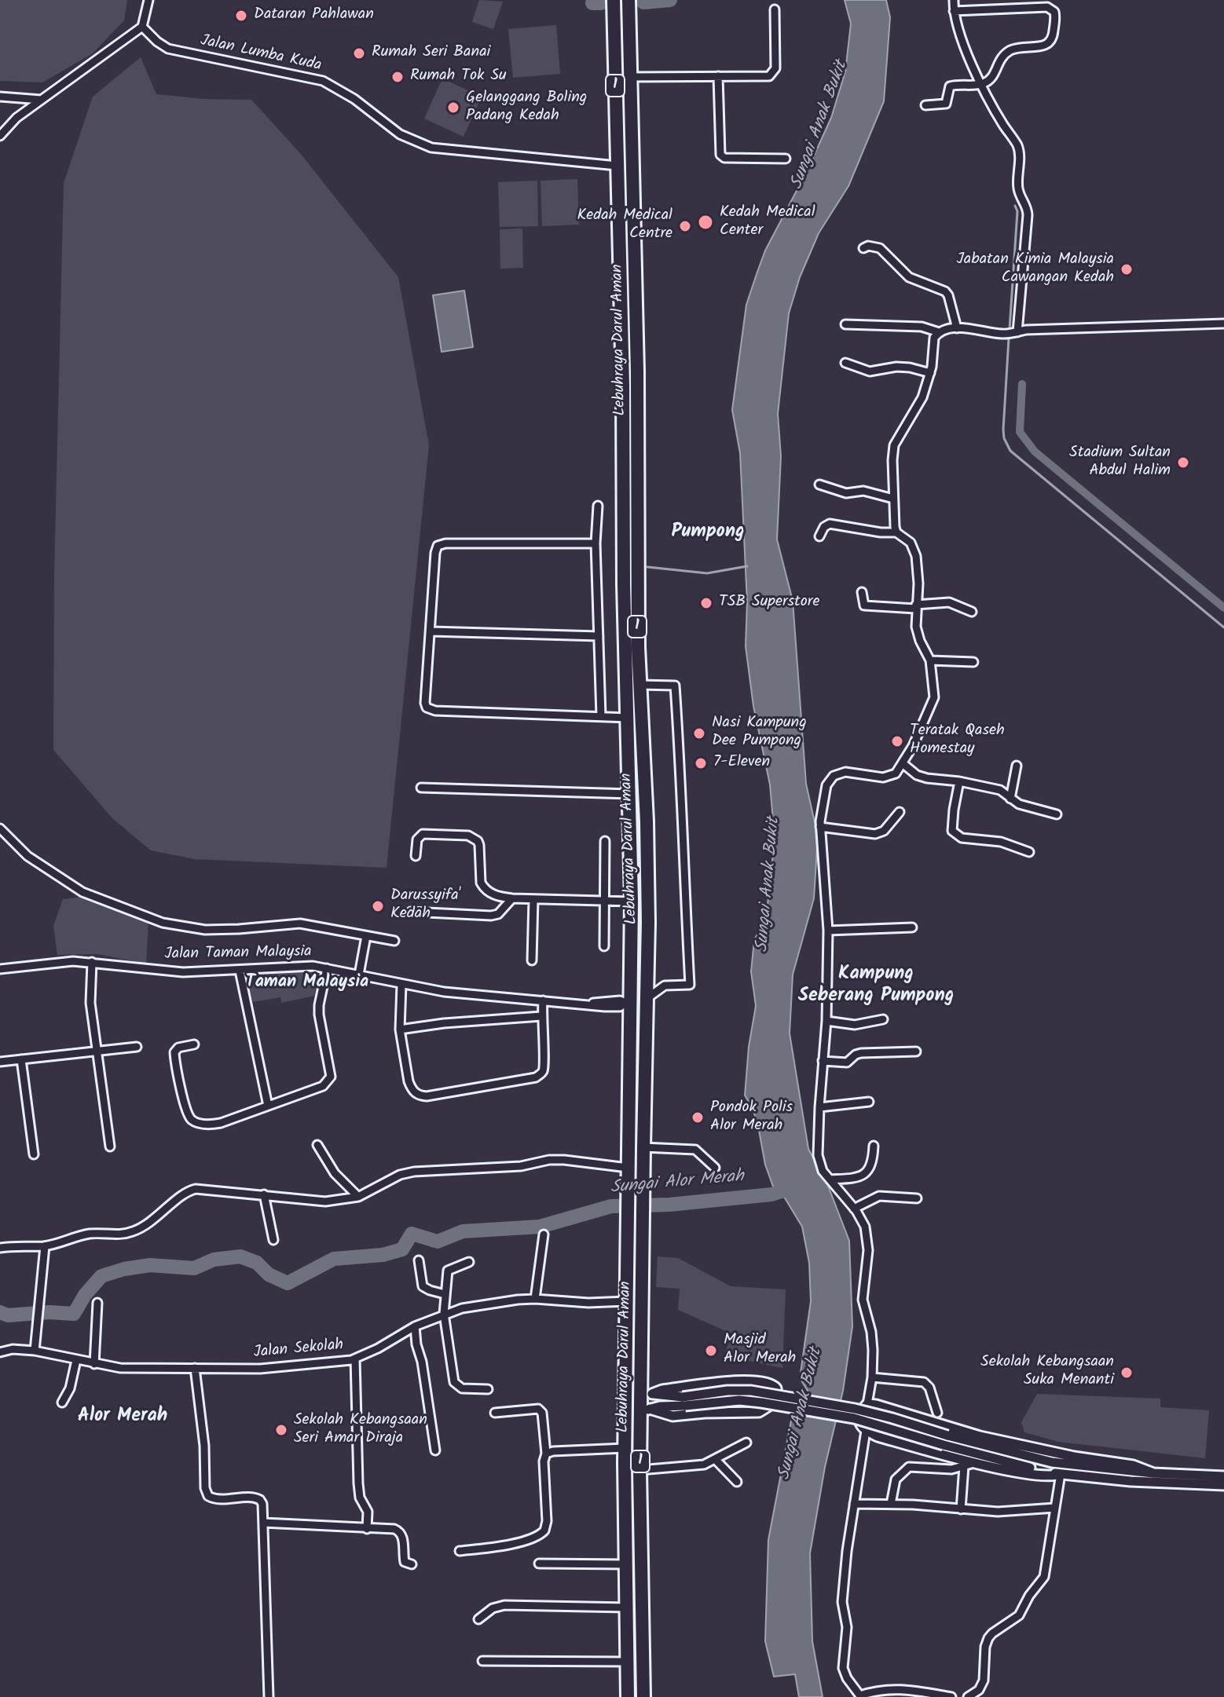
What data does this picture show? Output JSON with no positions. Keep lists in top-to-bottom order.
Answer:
{
  "streets": {
    "highway": ["1", "Lebuhraya Darul Aman"],
    "street": ["Jalan Lumba Kuda", "Jalan Taman Malaysia", "Jalan Sekolah"]
  },
  "crossings": [
    ["Jalan Lumba Kuda", "Lebuhraya Darul Aman"],
    ["Lebuhraya Darul Aman", "Jalan Taman Malaysia"],
    ["Lebuhraya Darul Aman", "Jalan Sekolah"]
  ],
  "districts": [
    "Pumpong",
    "Kampung Seberang Pumpong",
    "Taman Malaysia",
    "Alor Merah"
  ],
  "water": ["Sungai Anak Bukit", "Sungai Alor Merah"],
  "places": [
    "Dataran Pahlawan",
    "Rumah Seri Banai",
    "Rumah Tok Su",
    "Gelanggang Boling Padang Kedah",
    "Kedah Medical Center",
    "Kedah Medical Centre",
    "Jabatan Kimia Malaysia Cawangan Kedah",
    "Stadium Sultan Abdul Halim",
    "TSB Superstore",
    "Nasi Kampung Dee Pumpong",
    "Teratak Qaseh Homestay",
    "7-Eleven",
    "Darussyifa' Kedah",
    "Pondok Polis Alor Merah",
    "Masjid Alor Merah",
    "Sekolah Kebangsaan Suka Menanti",
    "Sekolah Kebangsaan Seri Amar Diraja"
  ]
}
